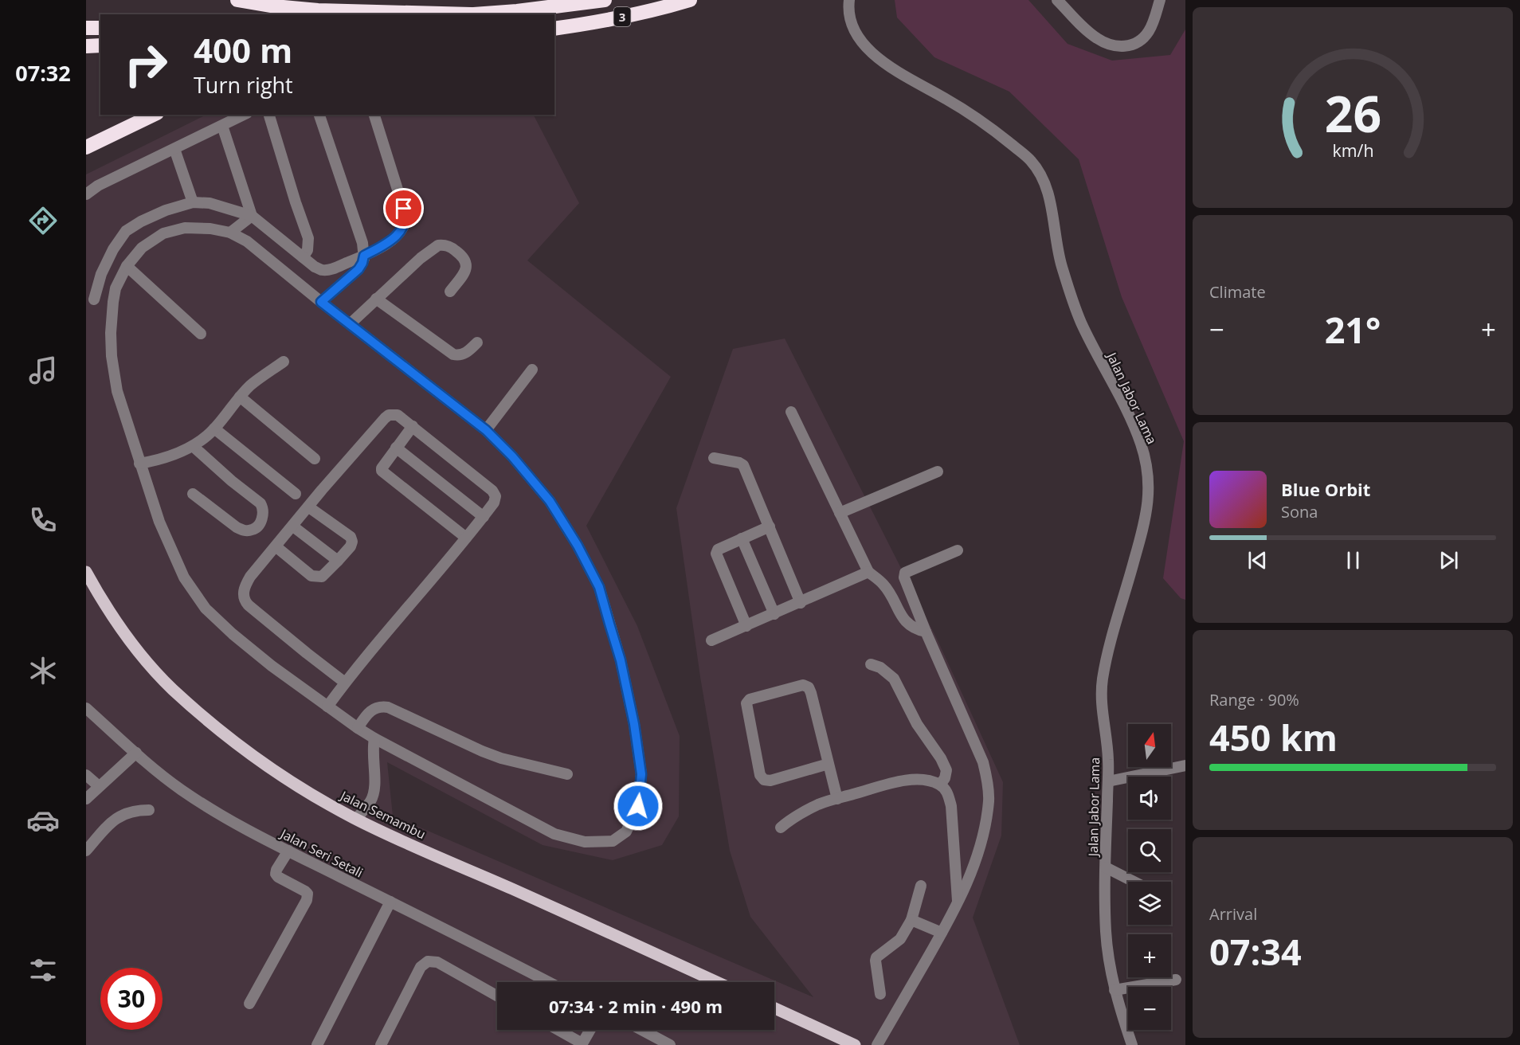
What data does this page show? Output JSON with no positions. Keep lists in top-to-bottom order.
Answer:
{
  "streets": {
    "highway": ["3"],
    "main road": ["Jalan Semambu"],
    "street": ["Jalan Jabor Lama", "Jalan Seri Setali"]
  },
  "north": "top",
  "page": {
    "tabs": "07:32",
    "turn": ["400 m", "Turn right"],
    "tile": [
      "Climate",
      ["Range · 90%", "450 km"],
      ["Arrival", "07:34"]
    ],
    "heat": ["−", "21°", "+"],
    "song": ["Blue Orbit", "Sona"],
    "map_buttons": ["+", "−"],
    "limit": "30",
    "trip": "07:34 · 2 min · 490 m",
    "gauge": ["26", "km/h"]
  }
}
